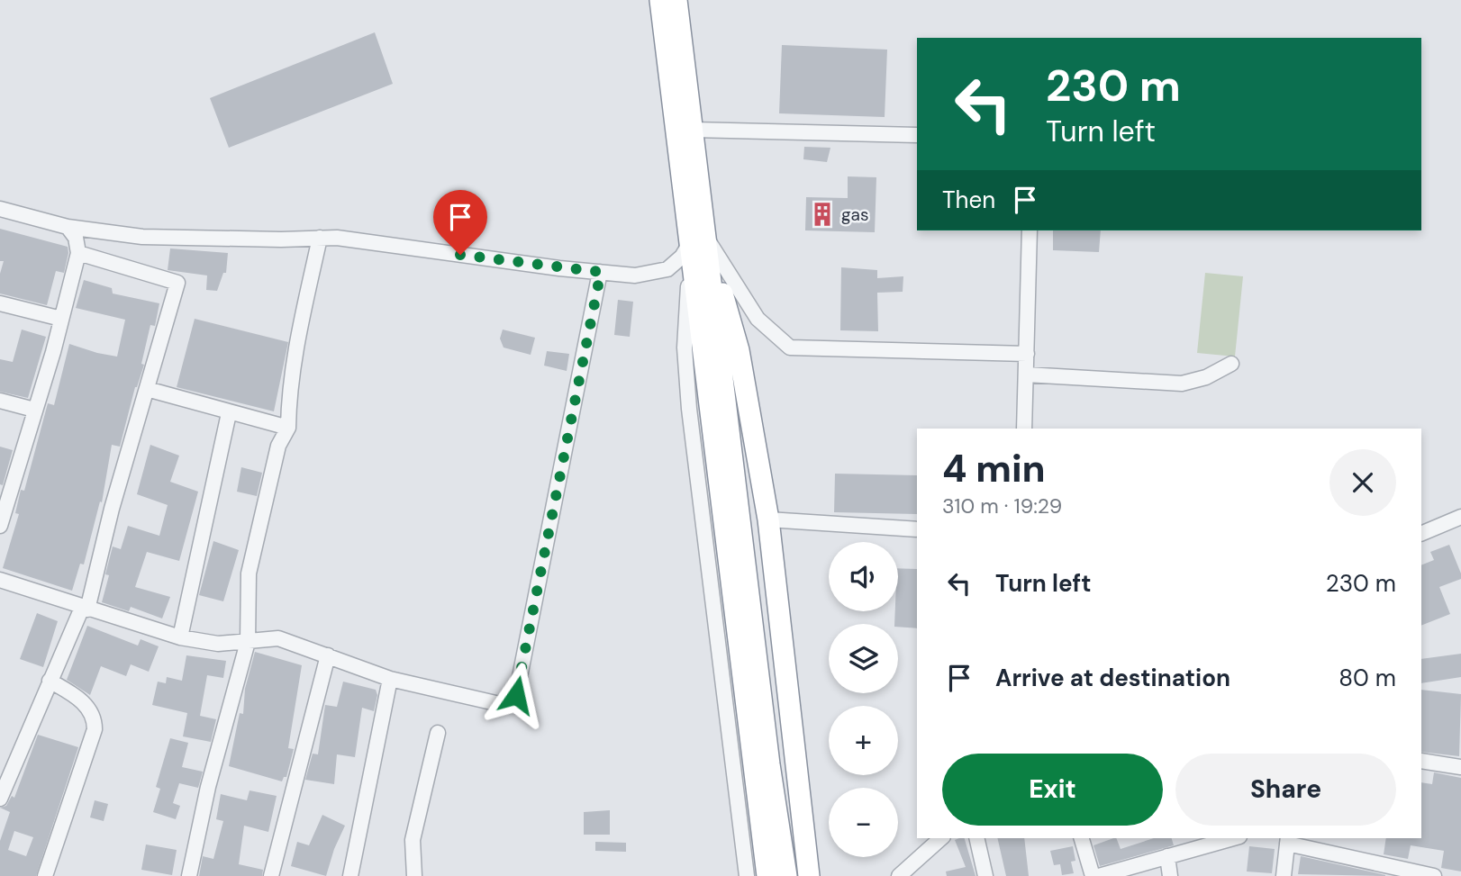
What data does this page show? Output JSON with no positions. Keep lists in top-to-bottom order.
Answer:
{
  "places": {
    "building": ["gas"]
  },
  "page": {
    "turn": ["230 m", "Turn left"],
    "then": "Then",
    "heading": ["4 min", "310 m · 19:29"],
    "list": [
      {
        "name": "Turn left",
        "value": "230 m"
      },
      {
        "name": "Arrive at destination",
        "value": "80 m"
      }
    ],
    "map_buttons": ["+", "−"],
    "buttons": ["Exit", "Share"]
  }
}
